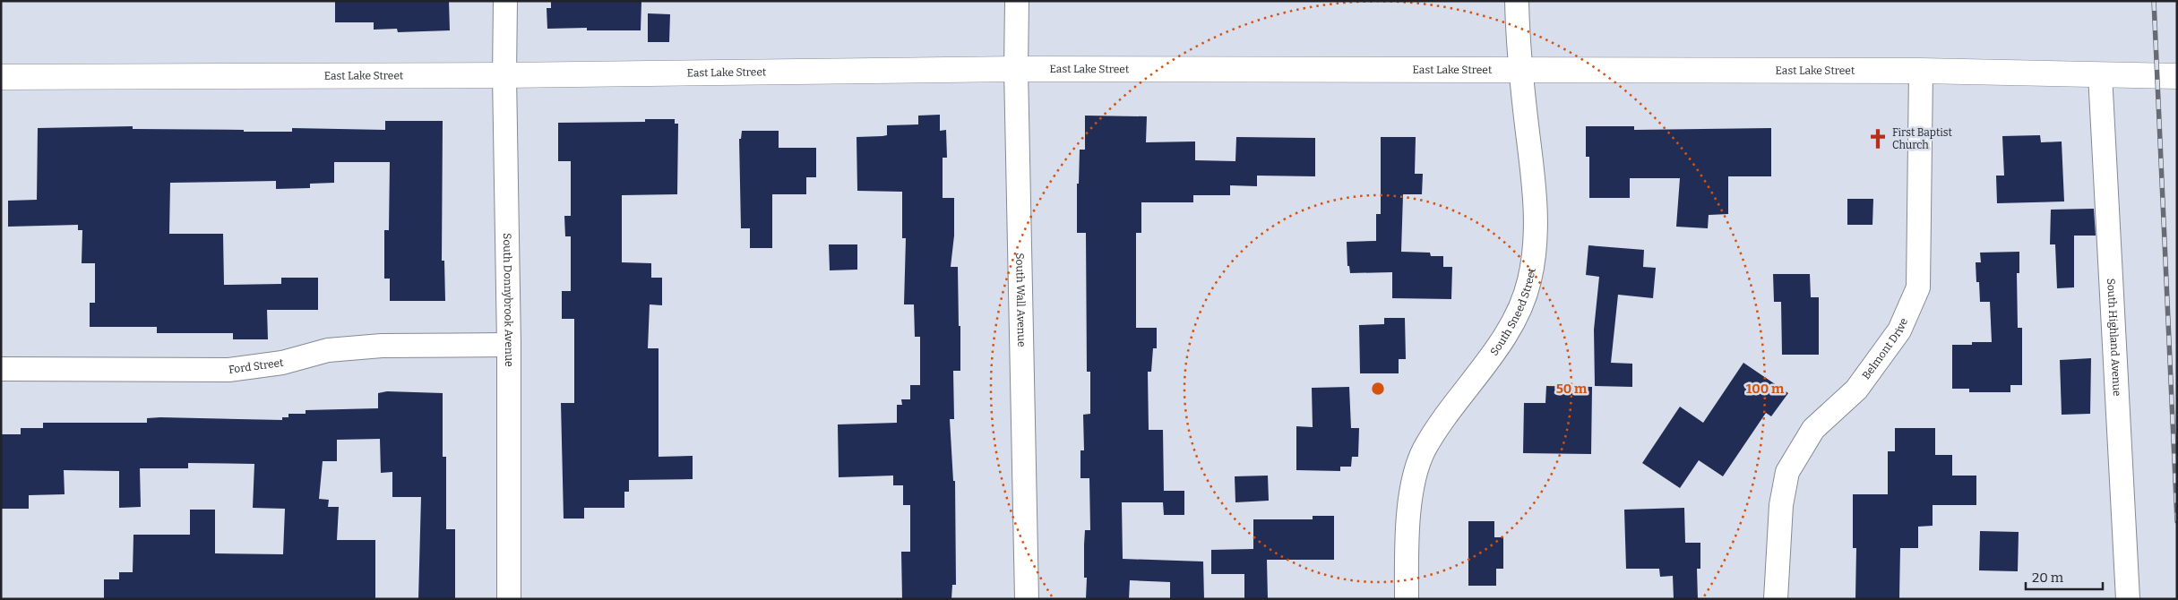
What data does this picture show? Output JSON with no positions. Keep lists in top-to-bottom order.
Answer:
{
  "streets": {
    "street": [
      "East Lake Street",
      "South Donnybrook Avenue",
      "South Wall Avenue",
      "South Sneed Street",
      "South Highland Avenue",
      "Belmont Drive",
      "Ford Street"
    ]
  },
  "crossings": [
    ["East Lake Street", "South Donnybrook Avenue"],
    ["East Lake Street", "South Wall Avenue"],
    ["East Lake Street", "South Sneed Street"],
    ["East Lake Street", "South Highland Avenue"],
    ["East Lake Street", "Belmont Drive"],
    ["South Donnybrook Avenue", "Ford Street"]
  ],
  "places": {
    "church": ["First Baptist Church"]
  },
  "scale_bar": "20 m",
  "rings": ["50 m", "100 m"]
}
